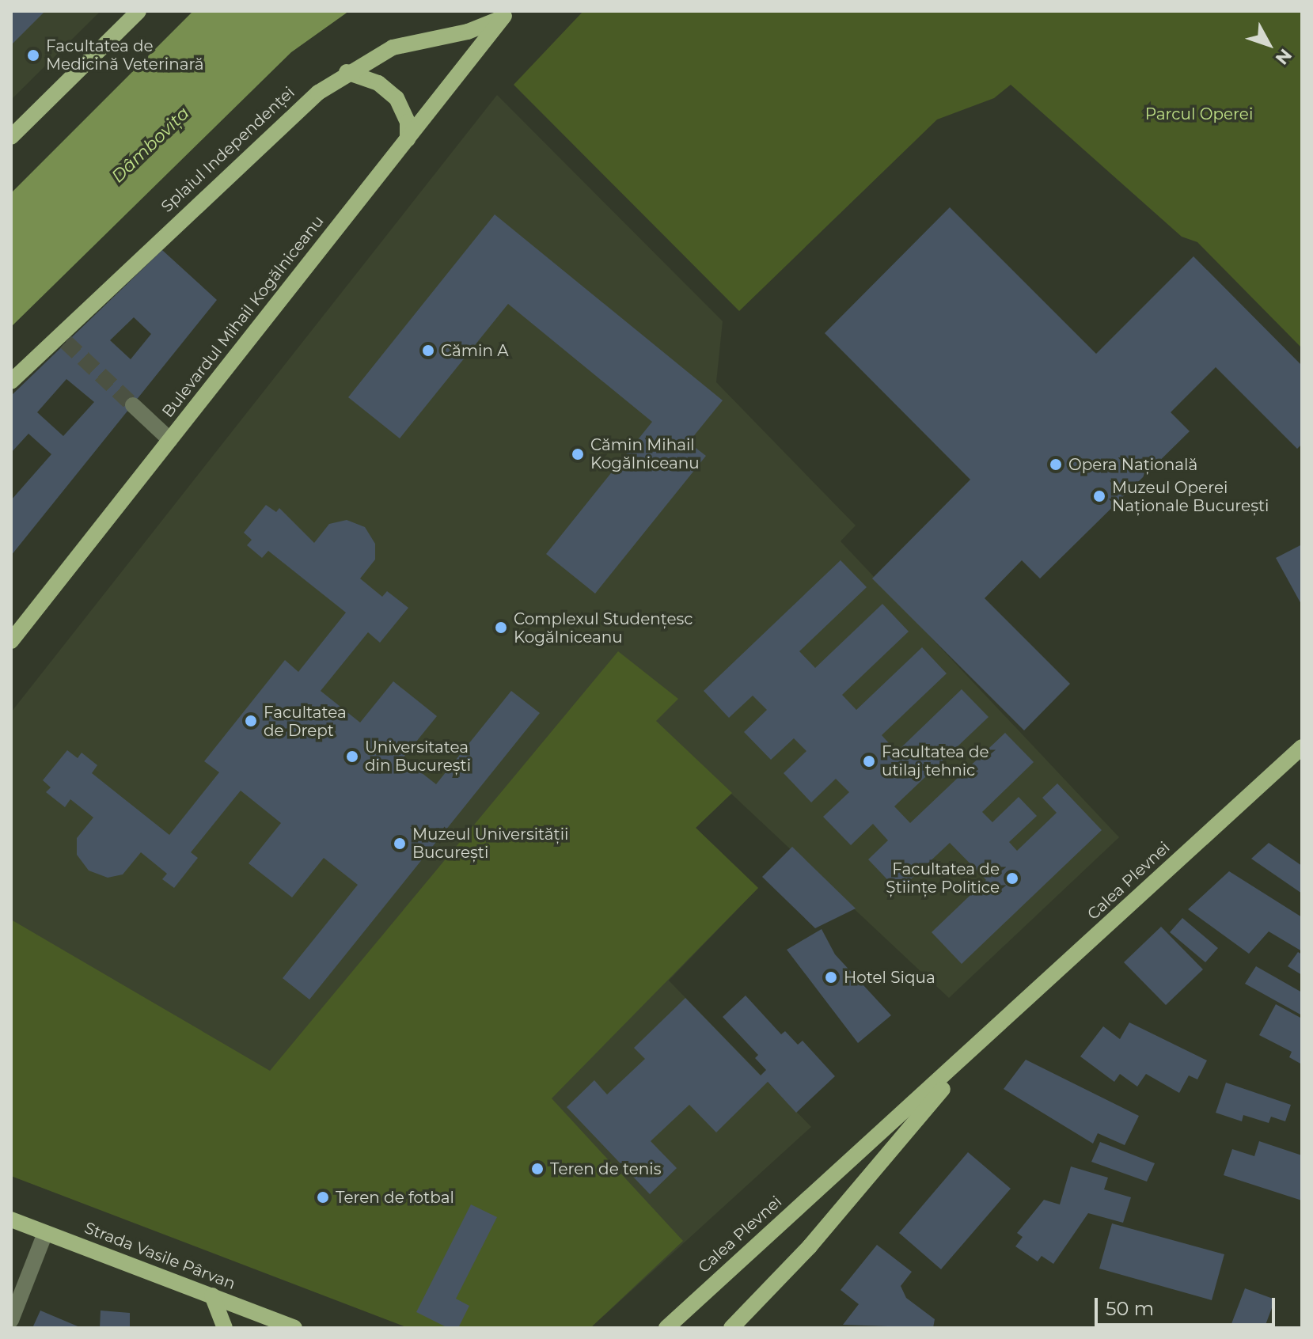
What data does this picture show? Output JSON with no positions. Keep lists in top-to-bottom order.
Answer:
{
  "streets": {
    "main road": [
      "Splaiul Independenței",
      "Bulevardul Mihail Kogălniceanu",
      "Calea Plevnei",
      "Strada Vasile Pârvan"
    ]
  },
  "crossings": [
    ["Splaiul Independenței", "Bulevardul Mihail Kogălniceanu"]
  ],
  "water": ["Dâmbovița"],
  "parks": ["Parcul Operei"],
  "places": [
    "Facultatea de Medicină Veterinară",
    "Cămin A",
    "Cămin Mihail Kogălniceanu",
    "Opera Națională",
    "Muzeul Operei Naționale București",
    "Complexul Studențesc Kogălniceanu",
    "Facultatea de Drept",
    "Universitatea din București",
    "Facultatea de utilaj tehnic",
    "Muzeul Universității București",
    "Facultatea de Științe Politice",
    "Hotel Siqua",
    "Teren de tenis",
    "Teren de fotbal"
  ],
  "scale_bar": "50 m",
  "north": "bottom right"
}
